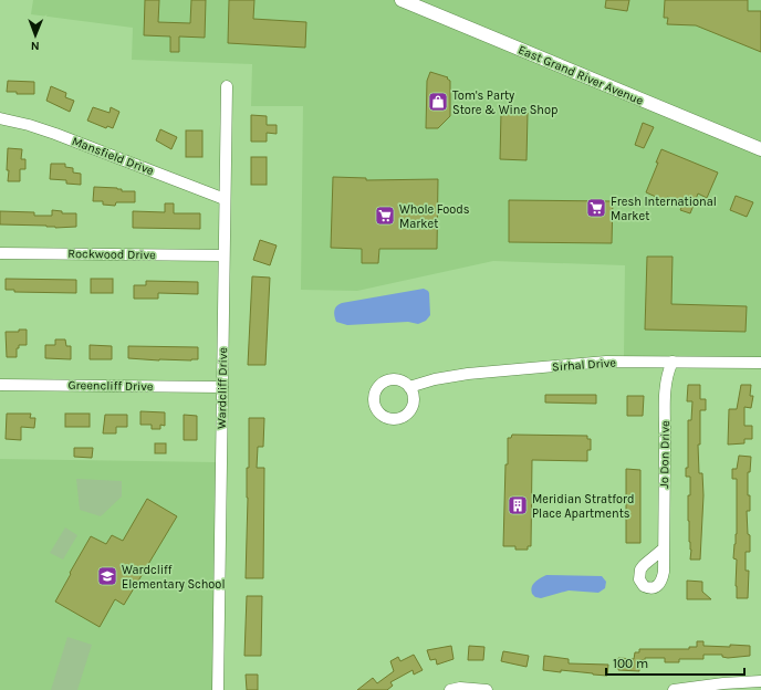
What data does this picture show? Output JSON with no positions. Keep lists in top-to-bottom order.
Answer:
{
  "streets": {
    "main road": ["East Grand River Avenue"],
    "street": [
      "Mansfield Drive",
      "Rockwood Drive",
      "Sirhal Drive",
      "Greencliff Drive",
      "Wardcliff Drive",
      "Jo Don Drive"
    ]
  },
  "crossings": [
    ["Mansfield Drive", "Wardcliff Drive"],
    ["Rockwood Drive", "Wardcliff Drive"],
    ["Sirhal Drive", "Jo Don Drive"],
    ["Greencliff Drive", "Wardcliff Drive"]
  ],
  "places": {
    "shop": ["Tom's Party Store & Wine Shop"],
    "supermarket": ["Fresh International Market", "Whole Foods Market"],
    "building": ["Meridian Stratford Place Apartments"],
    "school or university": ["Wardcliff Elementary School"]
  },
  "scale_bar": "100 m",
  "north": "bottom"
}
